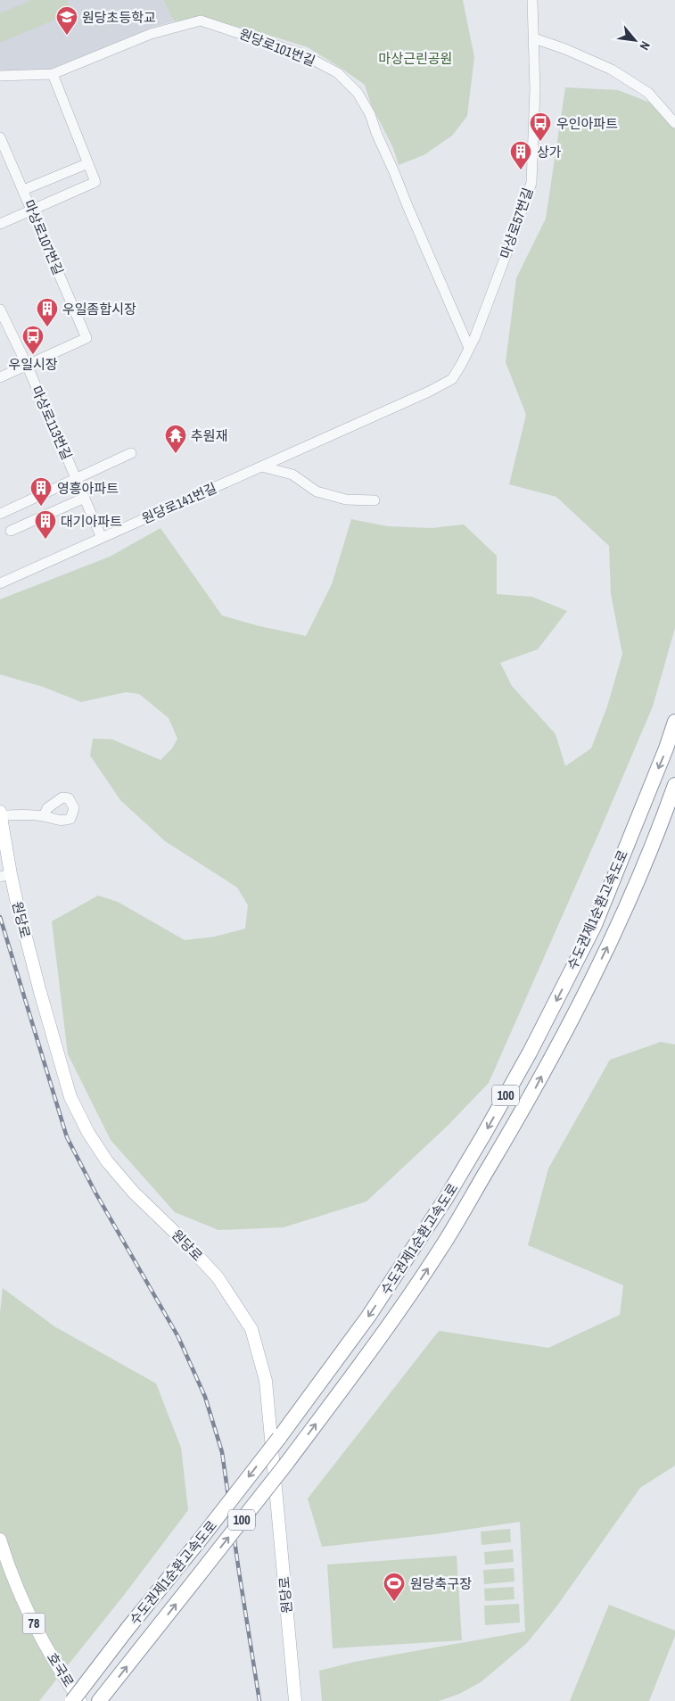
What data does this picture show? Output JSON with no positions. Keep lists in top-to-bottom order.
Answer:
{
  "streets": {
    "highway": ["수도권제1순환고속도로", "100"],
    "main road": ["원당로", "78", "호국로"],
    "street": [
      "원당로101번길",
      "마상로57번길",
      "마상로107번길",
      "마상로113번길",
      "원당로141번길"
    ]
  },
  "crossings": [
    ["원당로101번길", "마상로57번길"],
    ["원당로101번길", "원당로141번길"],
    ["마상로57번길", "원당로141번길"],
    ["마상로107번길", "마상로113번길"],
    ["마상로113번길", "원당로141번길"],
    ["수도권제1순환고속도로", "호국로"]
  ],
  "parks": ["마상근린공원"],
  "places": {
    "school or university": ["원당초등학교"],
    "bus stop": ["우인아파트", "우일시장"],
    "building": [
      "상가",
      "우일좀합시장",
      "영흥아파트",
      "대기아파트"
    ],
    "temple": ["추원재"],
    "sports": ["원당축구장"]
  },
  "north": "bottom right"
}
